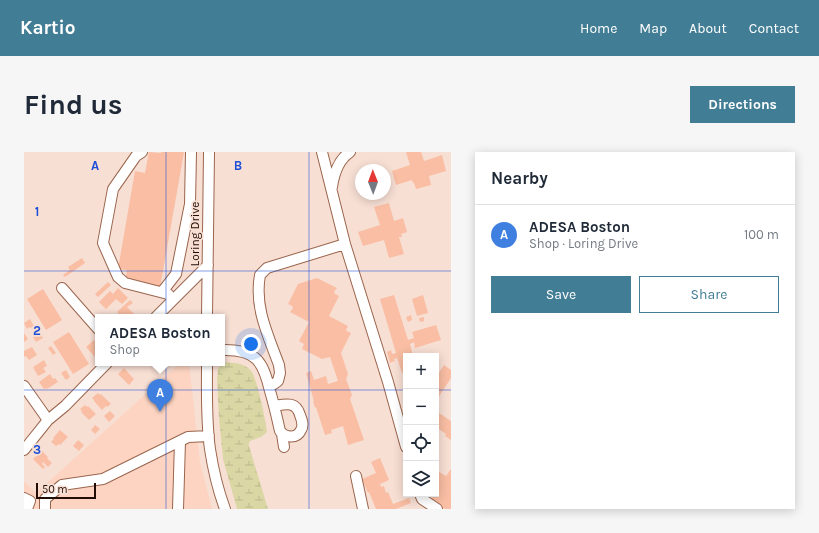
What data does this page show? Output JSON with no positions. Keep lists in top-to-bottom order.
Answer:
{
  "streets": {
    "street": ["Loring Drive"]
  },
  "scale_bar": "50 m",
  "north": "top",
  "page": {
    "header": "Kartio",
    "nav": [
      "Home",
      "Map",
      "About",
      "Contact"
    ],
    "buttons": [
      "Directions",
      ["Save", "Share"]
    ],
    "title": "Find us",
    "heading": "Nearby",
    "list": [
      {
        "mark": "A",
        "name": "ADESA Boston",
        "note": "Shop · Loring Drive",
        "value": "100 m"
      }
    ],
    "popup": ["ADESA Boston", "Shop"],
    "map_buttons": ["+", "−"],
    "pins": "A",
    "scale": "50 m"
  },
  "grid": {
    "columns": ["A", "B"],
    "rows": ["1", "2", "3"]
  }
}
